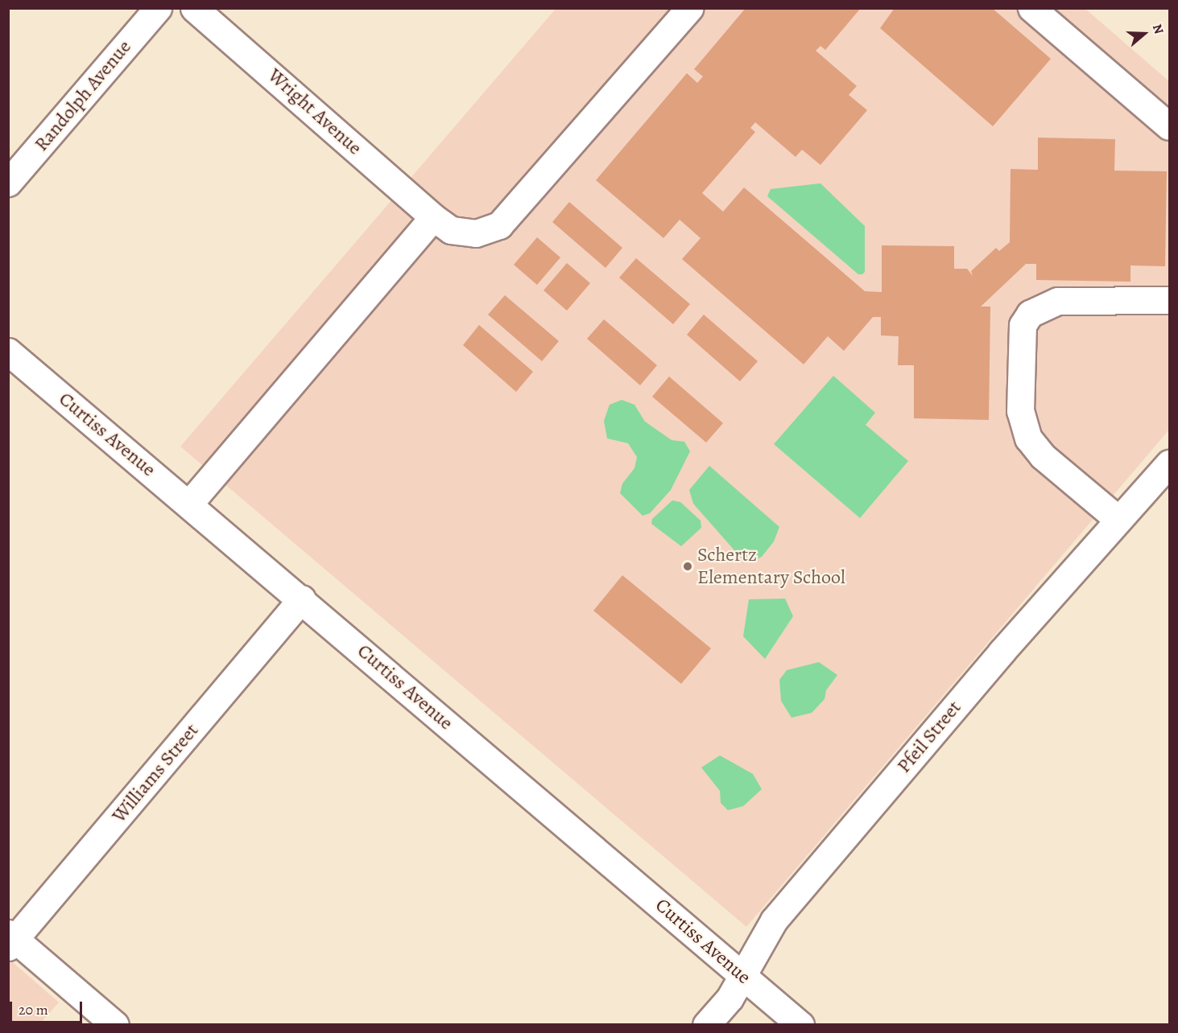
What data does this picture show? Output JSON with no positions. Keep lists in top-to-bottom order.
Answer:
{
  "streets": {
    "street": [
      "Randolph Avenue",
      "Wright Avenue",
      "Curtiss Avenue",
      "Pfeil Street",
      "Williams Street"
    ]
  },
  "crossings": [
    ["Curtiss Avenue", "Pfeil Street"],
    ["Curtiss Avenue", "Williams Street"]
  ],
  "places": ["Schertz Elementary School"],
  "scale_bar": "20 m",
  "north": "right"
}
